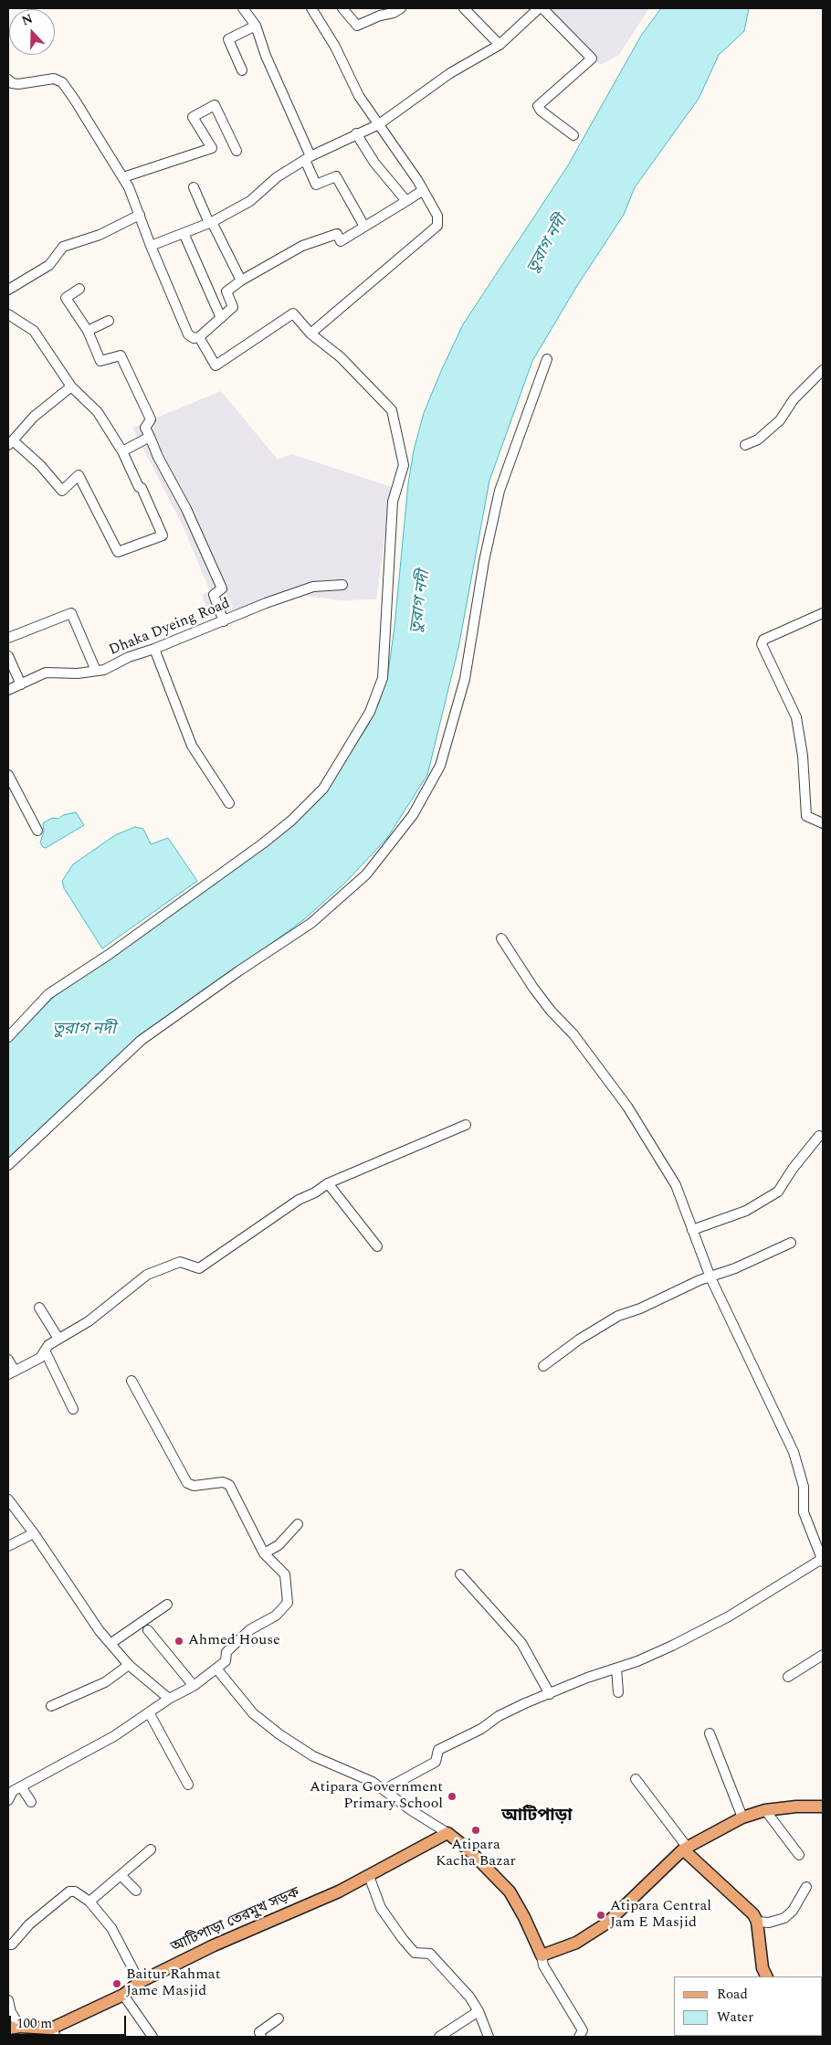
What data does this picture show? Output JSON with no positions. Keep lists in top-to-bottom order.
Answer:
{
  "streets": {
    "main road": ["আটিপাড়া তেরমুখ সড়ক"],
    "street": ["Dhaka Dyeing Road"]
  },
  "districts": ["আটিপাড়া"],
  "water": ["তুরাগ নদী"],
  "places": [
    "Ahmed House",
    "Atipara Government Primary School",
    "Atipara Kacha Bazar",
    "Atipara Central Jam E Masjid",
    "Baitur Rahmat Jame Masjid"
  ],
  "legend": ["Road", "Water"],
  "scale_bar": "100 m",
  "north": "top"
}
